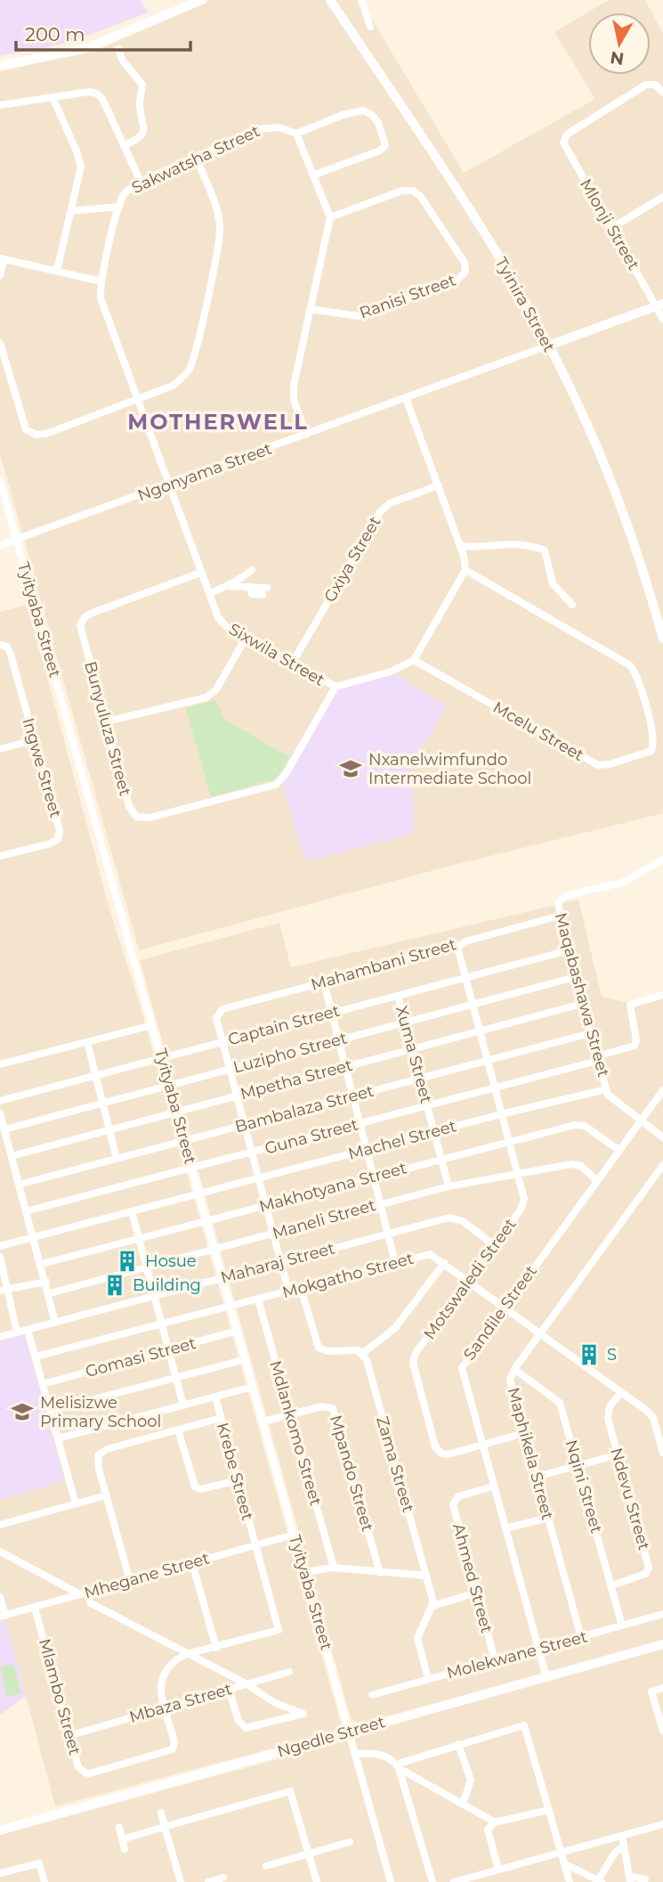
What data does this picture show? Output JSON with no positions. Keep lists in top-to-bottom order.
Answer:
{
  "streets": {
    "street": [
      "Sakwatsha Street",
      "Mlonji Street",
      "Ranisi Street",
      "Tyinira Street",
      "Ngonyama Street",
      "Gxiya Street",
      "Tyityaba Street",
      "Sixwila Street",
      "Bunyuluza Street",
      "Mcelu Street",
      "Ingwe Street",
      "Mahambani Street",
      "Maqabashawa Street",
      "Captain Street",
      "Luzipho Street",
      "Xuma Street",
      "Mpetha Street",
      "Bambalaza Street",
      "Guna Street",
      "Machel Street",
      "Makhotyana Street",
      "Maneli Street",
      "Maharaj Street",
      "Mokgatho Street",
      "Motswaledi Street",
      "Sandile Street",
      "Gomasi Street",
      "Mdlankomo Street",
      "Maphikela Street",
      "Zama Street",
      "Krebe Street",
      "Mpando Street",
      "Nqini Street",
      "Ndevu Street",
      "Mhegane Street",
      "Ahmed Street",
      "Molekwane Street",
      "Mlambo Street",
      "Mbaza Street",
      "Ngedle Street"
    ]
  },
  "crossings": [
    ["Sakwatsha Street", "Ngonyama Street"],
    ["Sakwatsha Street", "Sixwila Street"],
    ["Tyinira Street", "Ngonyama Street"],
    ["Ngonyama Street", "Tyityaba Street"],
    ["Ngonyama Street", "Sixwila Street"],
    ["Gxiya Street", "Sixwila Street"],
    ["Tyityaba Street", "Captain Street"],
    ["Tyityaba Street", "Luzipho Street"],
    ["Tyityaba Street", "Mpetha Street"],
    ["Tyityaba Street", "Bambalaza Street"],
    ["Tyityaba Street", "Guna Street"],
    ["Tyityaba Street", "Machel Street"],
    ["Tyityaba Street", "Makhotyana Street"],
    ["Tyityaba Street", "Maneli Street"],
    ["Tyityaba Street", "Maharaj Street"],
    ["Tyityaba Street", "Mokgatho Street"],
    ["Tyityaba Street", "Gomasi Street"],
    ["Tyityaba Street", "Mpando Street"],
    ["Tyityaba Street", "Mhegane Street"],
    ["Tyityaba Street", "Ngedle Street"],
    ["Sixwila Street", "Bunyuluza Street"],
    ["Sixwila Street", "Mcelu Street"],
    ["Mahambani Street", "Maqabashawa Street"],
    ["Mahambani Street", "Captain Street"],
    ["Mahambani Street", "Motswaledi Street"],
    ["Maqabashawa Street", "Captain Street"],
    ["Maqabashawa Street", "Luzipho Street"],
    ["Maqabashawa Street", "Mpetha Street"],
    ["Maqabashawa Street", "Bambalaza Street"],
    ["Maqabashawa Street", "Guna Street"],
    ["Maqabashawa Street", "Machel Street"],
    ["Maqabashawa Street", "Sandile Street"],
    ["Captain Street", "Xuma Street"],
    ["Captain Street", "Motswaledi Street"],
    ["Luzipho Street", "Xuma Street"],
    ["Luzipho Street", "Motswaledi Street"],
    ["Xuma Street", "Mpetha Street"],
    ["Xuma Street", "Bambalaza Street"],
    ["Xuma Street", "Guna Street"],
    ["Xuma Street", "Machel Street"],
    ["Xuma Street", "Makhotyana Street"],
    ["Xuma Street", "Maneli Street"],
    ["Mpetha Street", "Motswaledi Street"],
    ["Bambalaza Street", "Motswaledi Street"],
    ["Guna Street", "Motswaledi Street"],
    ["Machel Street", "Motswaledi Street"],
    ["Makhotyana Street", "Motswaledi Street"],
    ["Makhotyana Street", "Sandile Street"],
    ["Maneli Street", "Motswaledi Street"],
    ["Maneli Street", "Sandile Street"],
    ["Maharaj Street", "Motswaledi Street"],
    ["Mokgatho Street", "Motswaledi Street"],
    ["Mokgatho Street", "Sandile Street"],
    ["Mokgatho Street", "Mdlankomo Street"],
    ["Mokgatho Street", "Maphikela Street"],
    ["Mokgatho Street", "Ndevu Street"],
    ["Motswaledi Street", "Sandile Street"],
    ["Motswaledi Street", "Maphikela Street"],
    ["Sandile Street", "Ahmed Street"],
    ["Sandile Street", "Molekwane Street"],
    ["Sandile Street", "Ngedle Street"],
    ["Mdlankomo Street", "Mpando Street"],
    ["Maphikela Street", "Nqini Street"],
    ["Maphikela Street", "Molekwane Street"],
    ["Krebe Street", "Mhegane Street"],
    ["Krebe Street", "Mlambo Street"],
    ["Nqini Street", "Ndevu Street"],
    ["Nqini Street", "Molekwane Street"],
    ["Mhegane Street", "Mlambo Street"],
    ["Ahmed Street", "Molekwane Street"],
    ["Mlambo Street", "Mbaza Street"]
  ],
  "districts": ["MOTHERWELL"],
  "places": {
    "school or university": ["Nxanelwimfundo Intermediate School", "Melisizwe Primary School"],
    "building": ["Hosue", "Building", "S"]
  },
  "scale_bar": "200 m",
  "north": "bottom"
}
